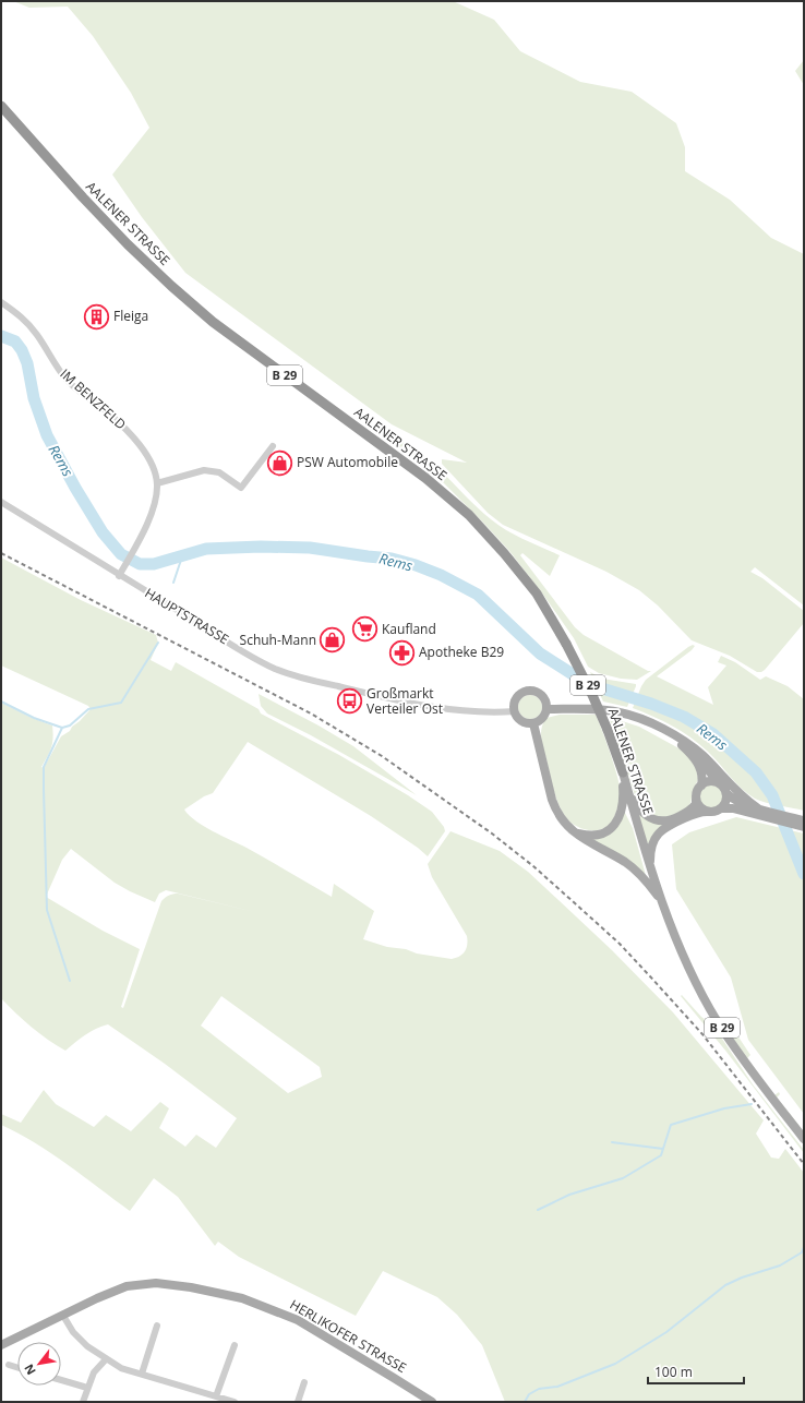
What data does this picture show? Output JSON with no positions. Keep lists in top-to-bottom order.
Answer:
{
  "streets": {
    "highway": ["AALENER STRASSE", "B 29"],
    "main road": ["HERLIKOFER STRASSE"],
    "street": ["IM BENZFELD", "HAUPTSTRASSE"]
  },
  "crossings": [
    ["IM BENZFELD", "HAUPTSTRASSE"]
  ],
  "water": ["Rems"],
  "places": {
    "building": ["Fleiga"],
    "shop": ["PSW Automobile", "Schuh-Mann"],
    "supermarket": ["Kaufland"],
    "pharmacy": ["Apotheke B29"],
    "bus stop": ["Großmarkt Verteiler Ost"]
  },
  "scale_bar": "100 m",
  "north": "bottom left"
}
